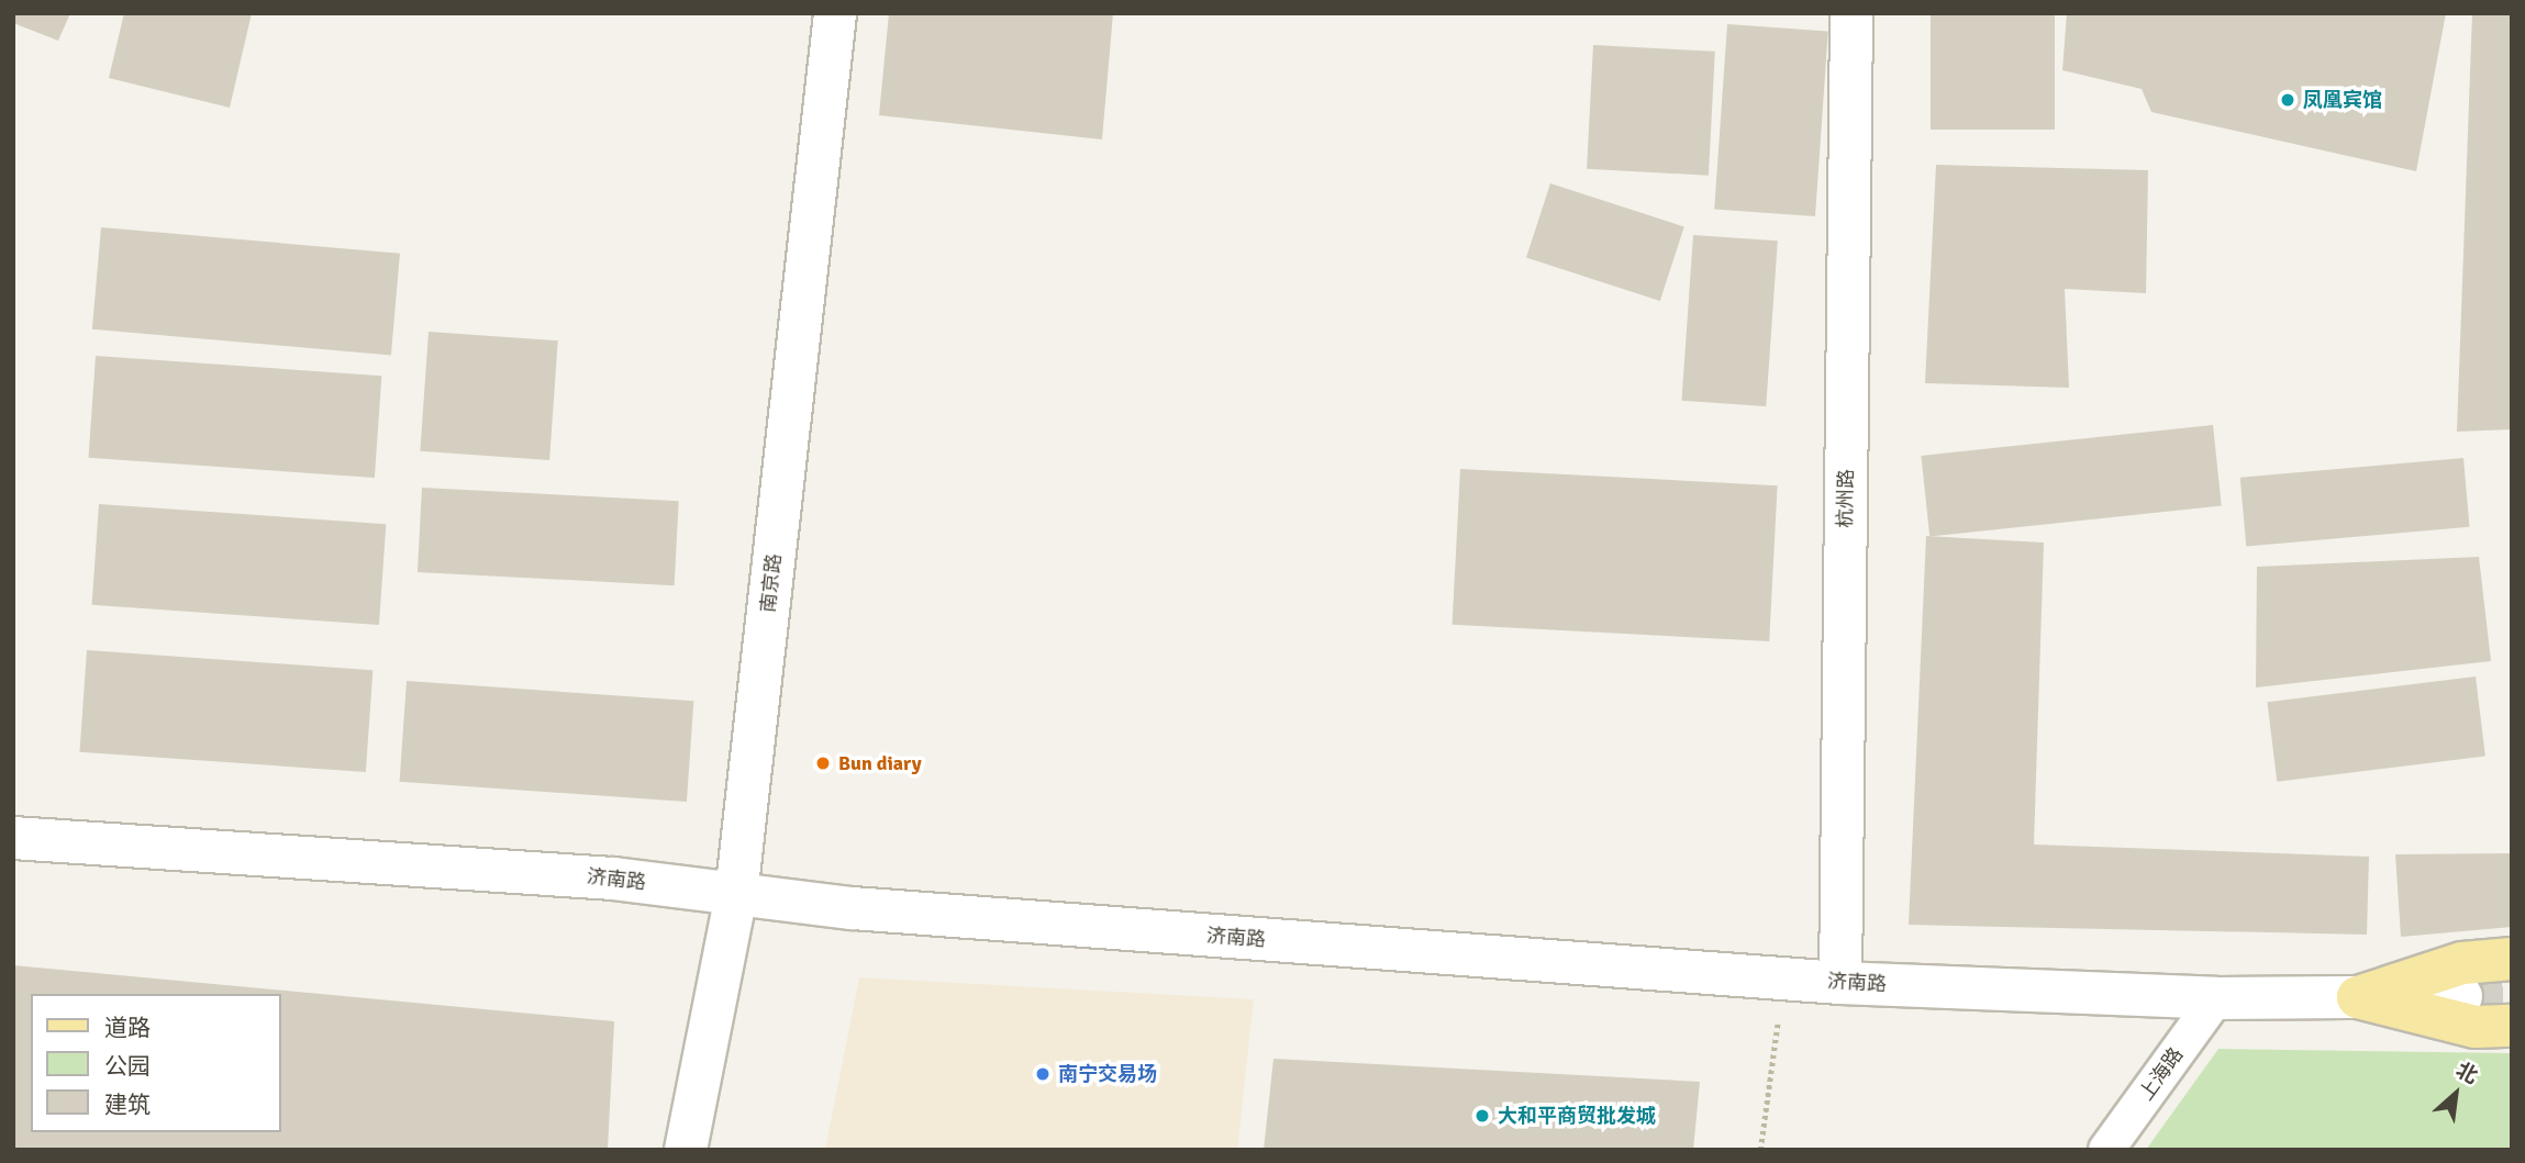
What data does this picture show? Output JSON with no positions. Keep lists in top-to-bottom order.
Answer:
{
  "streets": {
    "street": [
      "杭州路",
      "南京路",
      "济南路",
      "上海路"
    ]
  },
  "crossings": [
    ["杭州路", "济南路"],
    ["南京路", "济南路"],
    ["济南路", "上海路"]
  ],
  "places": [
    "凤凰宾馆",
    "Bun diary",
    "南宁交易场",
    "大和平商贸批发城"
  ],
  "legend": ["道路", "公园", "建筑"],
  "north": "top right"
}
